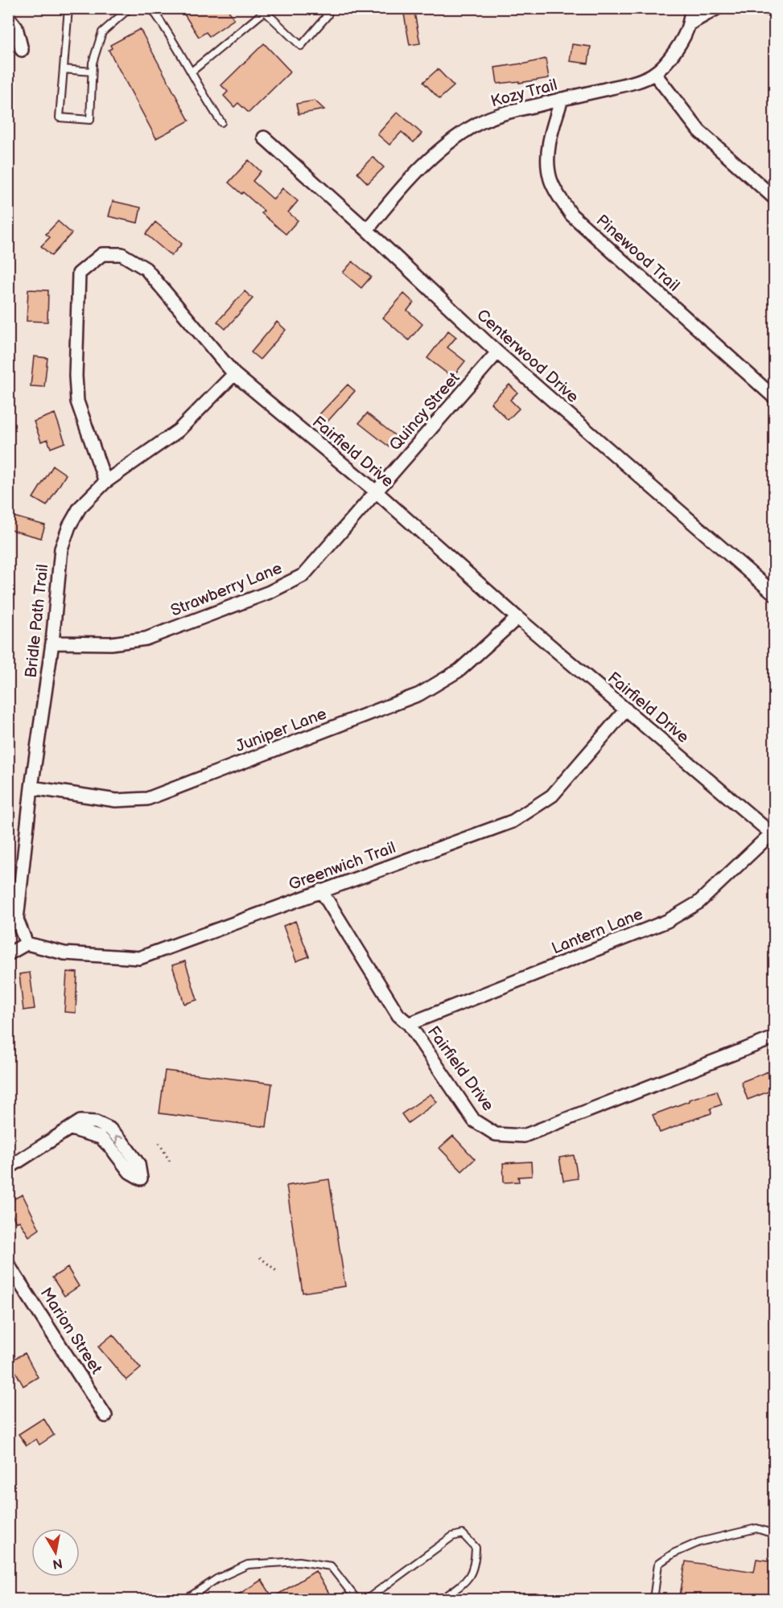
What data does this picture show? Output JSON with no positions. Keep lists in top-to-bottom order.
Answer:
{
  "streets": {
    "street": [
      "Kozy Trail",
      "Pinewood Trail",
      "Centerwood Drive",
      "Quincy Street",
      "Fairfield Drive",
      "Strawberry Lane",
      "Bridle Path Trail",
      "Juniper Lane",
      "Greenwich Trail",
      "Lantern Lane",
      "Marion Street"
    ]
  },
  "crossings": [
    ["Kozy Trail", "Pinewood Trail"],
    ["Kozy Trail", "Centerwood Drive"],
    ["Centerwood Drive", "Quincy Street"],
    ["Quincy Street", "Fairfield Drive"],
    ["Quincy Street", "Strawberry Lane"],
    ["Fairfield Drive", "Strawberry Lane"],
    ["Fairfield Drive", "Bridle Path Trail"],
    ["Fairfield Drive", "Juniper Lane"],
    ["Fairfield Drive", "Greenwich Trail"],
    ["Fairfield Drive", "Lantern Lane"],
    ["Strawberry Lane", "Bridle Path Trail"],
    ["Bridle Path Trail", "Juniper Lane"],
    ["Bridle Path Trail", "Greenwich Trail"]
  ],
  "north": "bottom"
}
